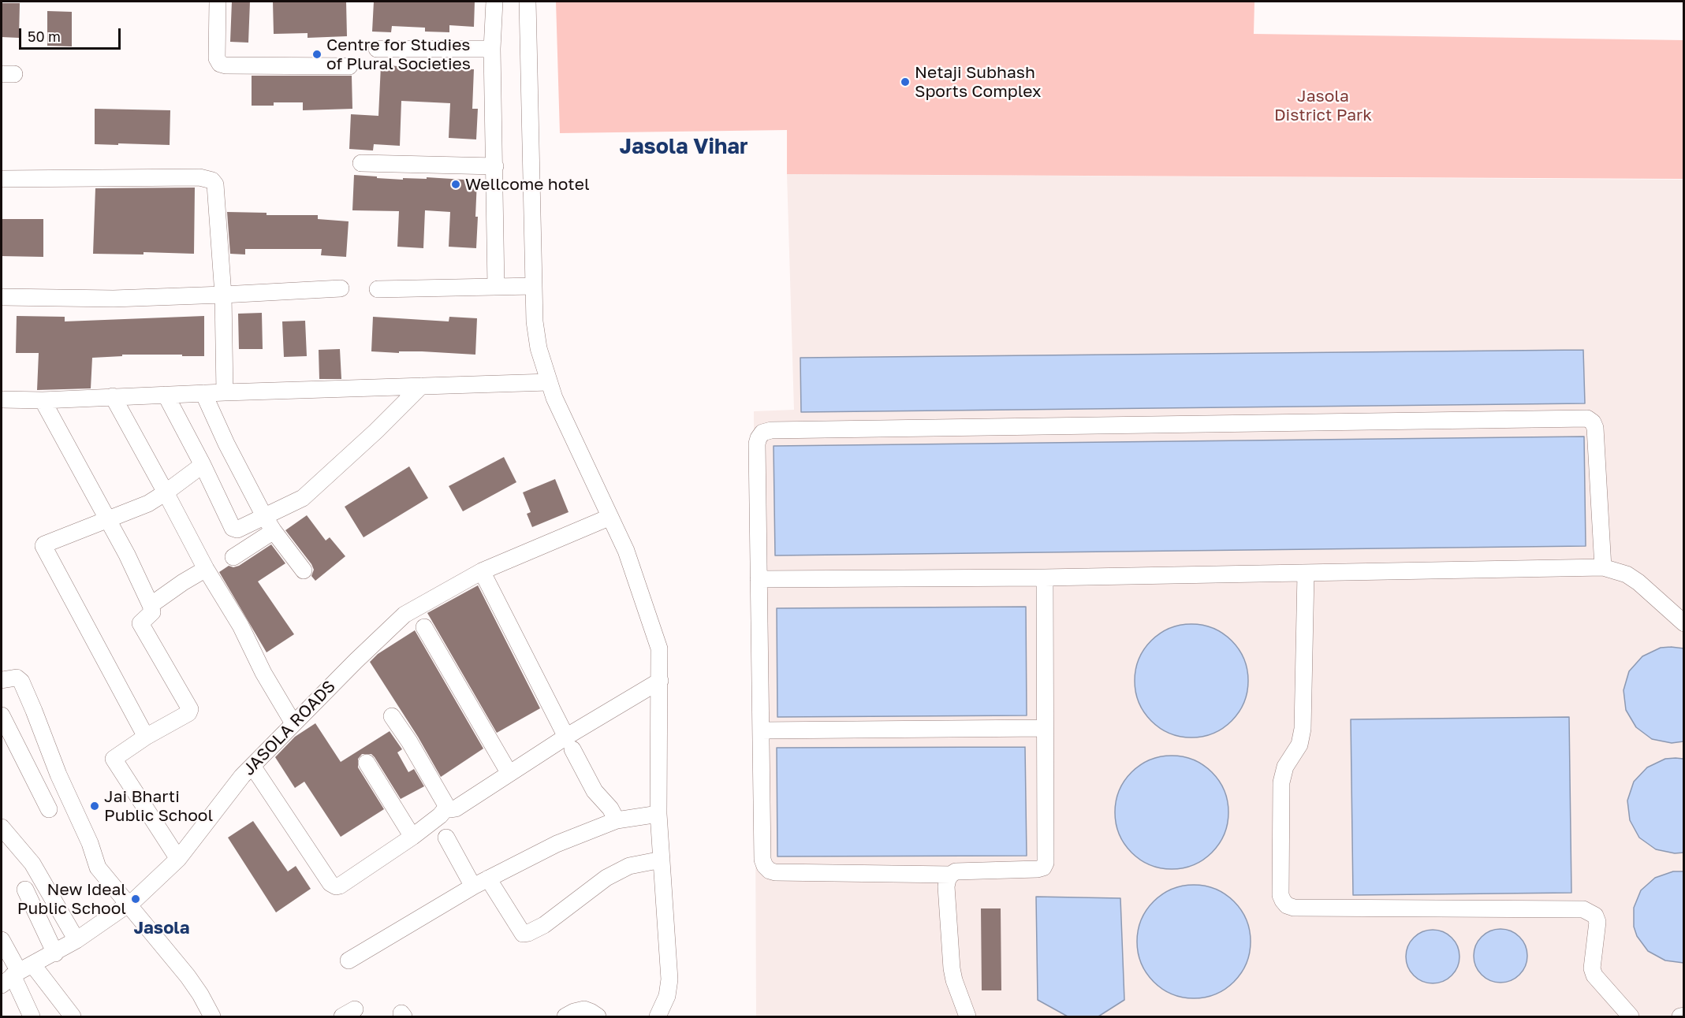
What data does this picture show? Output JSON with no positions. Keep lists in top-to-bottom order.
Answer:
{
  "streets": {
    "street": ["JASOLA ROADS"]
  },
  "districts": ["Jasola Vihar", "Jasola"],
  "parks": ["Jasola District Park"],
  "places": [
    "Centre for Studies of Plural Societies",
    "Netaji Subhash Sports Complex",
    "Wellcome hotel",
    "Jai Bharti Public School",
    "New Ideal Public School"
  ],
  "scale_bar": "50 m"
}
